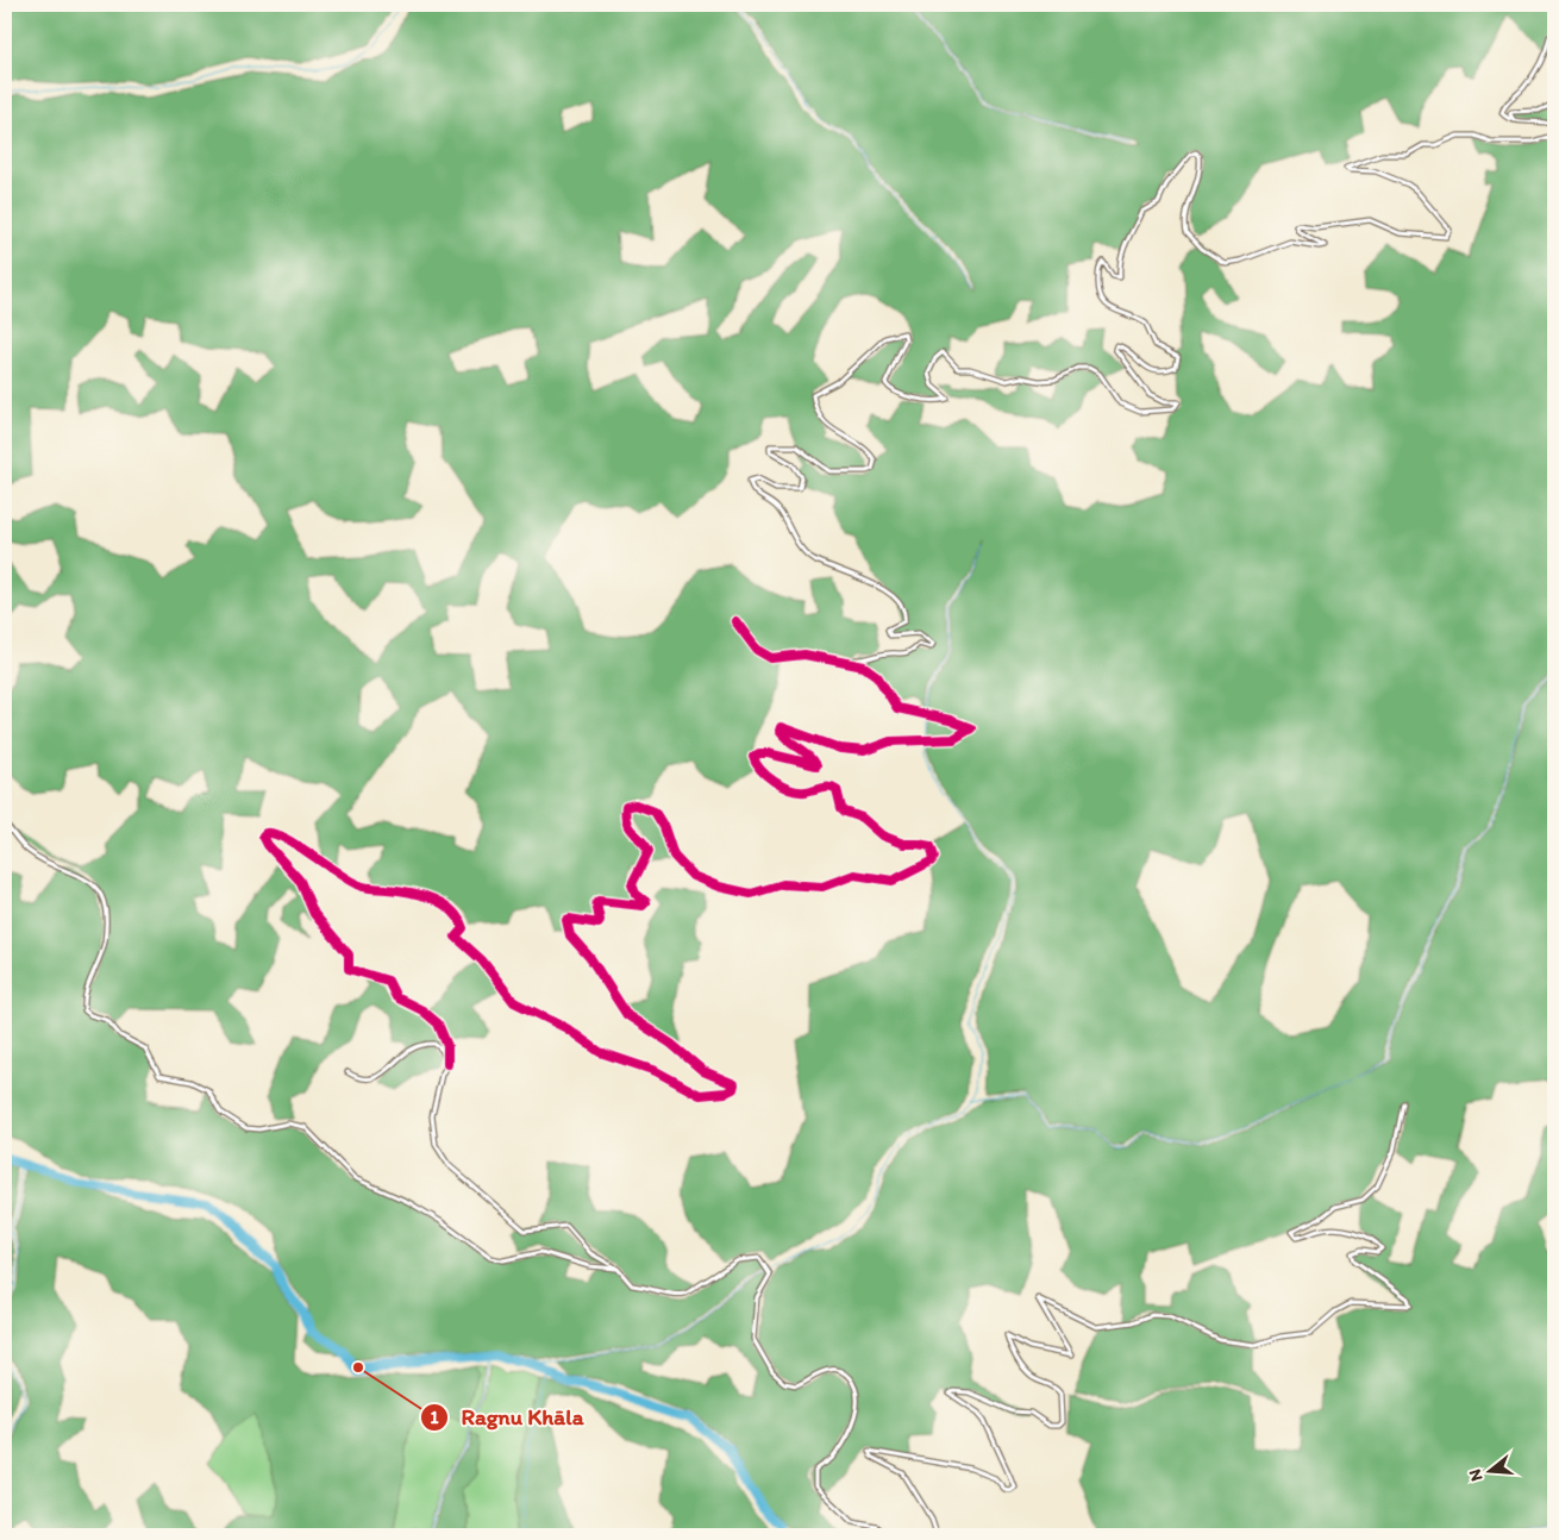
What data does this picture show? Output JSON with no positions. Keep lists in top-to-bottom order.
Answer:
{
  "places": ["Ragnu Khāla"],
  "north": "left"
}
